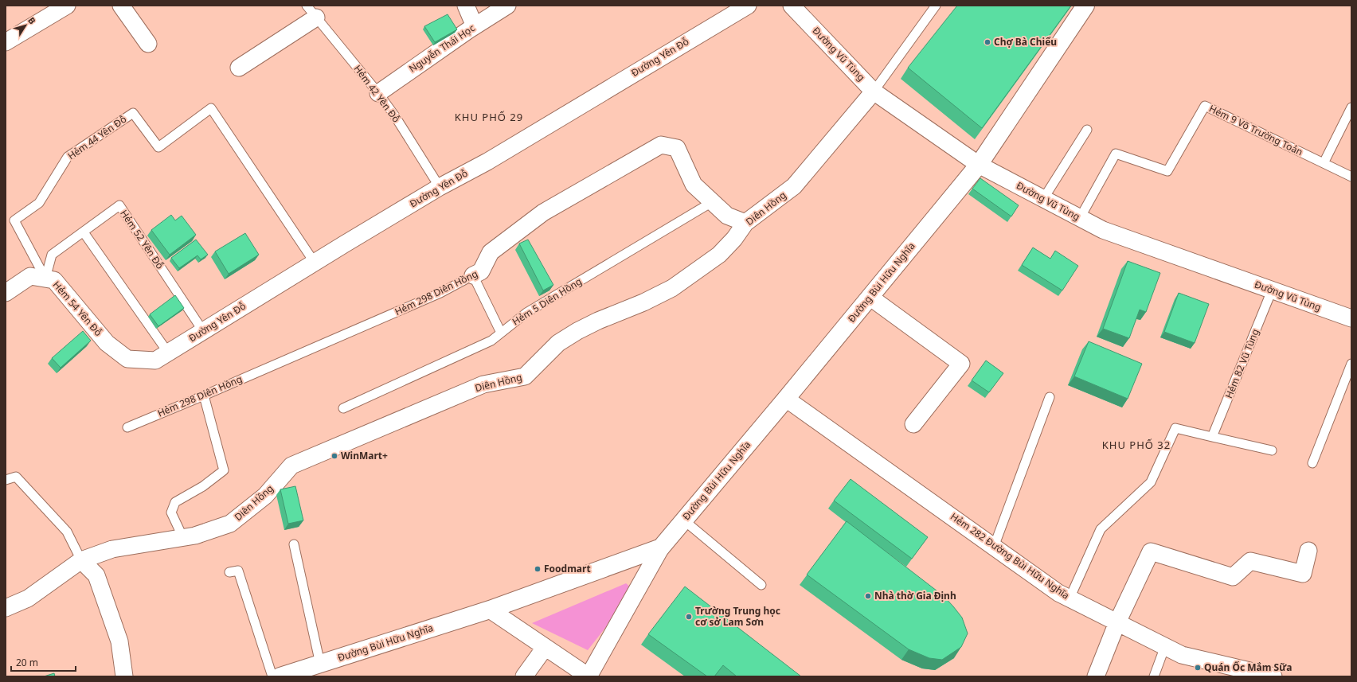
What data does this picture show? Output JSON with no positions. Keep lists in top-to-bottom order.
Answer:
{
  "streets": {
    "street": [
      "Nguyễn Thái Học",
      "Đường Vũ Tùng",
      "Đường Yên Đỗ",
      "Diên Hồng",
      "Đường Bùi Hữu Nghĩa",
      "Hẻm 298 Diên Hồng",
      "Hẻm 54 Yên Đỗ",
      "Hẻm 282 Đường Bùi Hữu Nghĩa"
    ],
    "lane": [
      "Hẻm 42 Yên Đỗ",
      "Hẻm 9 Võ Trường Toản",
      "Hẻm 44 Yên Đỗ",
      "Hẻm 52 Yên Đỗ",
      "Hẻm 5 Diên Hồng",
      "Hẻm 82 Vũ Tùng"
    ]
  },
  "crossings": [
    ["Nguyễn Thái Học", "Hẻm 42 Yên Đỗ"],
    ["Đường Vũ Tùng", "Hẻm 9 Võ Trường Toản"],
    ["Đường Vũ Tùng", "Diên Hồng"],
    ["Đường Vũ Tùng", "Đường Bùi Hữu Nghĩa"],
    ["Đường Vũ Tùng", "Hẻm 82 Vũ Tùng"],
    ["Đường Yên Đỗ", "Hẻm 42 Yên Đỗ"],
    ["Đường Yên Đỗ", "Hẻm 44 Yên Đỗ"],
    ["Đường Yên Đỗ", "Hẻm 52 Yên Đỗ"],
    ["Đường Yên Đỗ", "Hẻm 54 Yên Đỗ"],
    ["Hẻm 44 Yên Đỗ", "Hẻm 52 Yên Đỗ"],
    ["Hẻm 44 Yên Đỗ", "Hẻm 54 Yên Đỗ"],
    ["Diên Hồng", "Hẻm 298 Diên Hồng"],
    ["Hẻm 52 Yên Đỗ", "Hẻm 54 Yên Đỗ"],
    ["Đường Bùi Hữu Nghĩa", "Hẻm 282 Đường Bùi Hữu Nghĩa"],
    ["Hẻm 298 Diên Hồng", "Hẻm 5 Diên Hồng"]
  ],
  "districts": ["KHU PHỐ 29", "KHU PHỐ 32"],
  "places": [
    "Chợ Bà Chiểu",
    "WinMart+",
    "Foodmart",
    "Nhà thờ Gia Định",
    "Trường Trung học cơ sở Lam Sơn",
    "Quán Ốc Mắm Sữa"
  ],
  "scale_bar": "20 m",
  "north": "top right"
}
